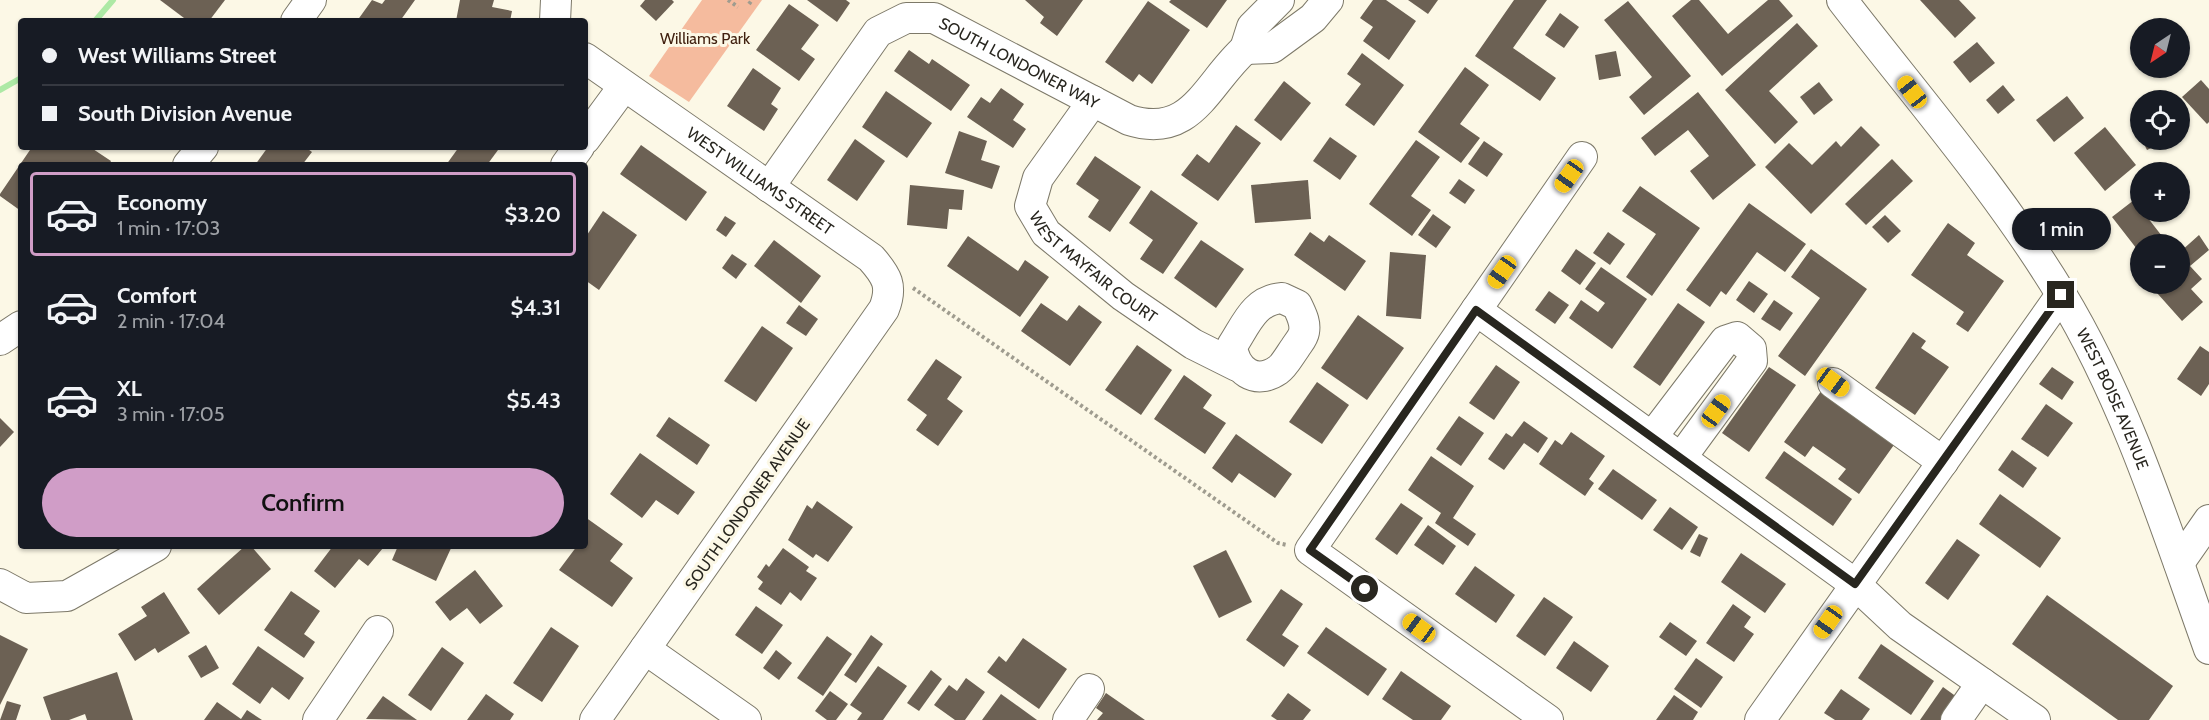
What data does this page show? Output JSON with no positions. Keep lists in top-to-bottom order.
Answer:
{
  "streets": {
    "street": [
      "SOUTH LONDONER WAY",
      "WEST WILLIAMS STREET",
      "WEST MAYFAIR COURT",
      "WEST BOISE AVENUE",
      "SOUTH LONDONER AVENUE"
    ]
  },
  "crossings": [
    ["SOUTH LONDONER WAY", "WEST WILLIAMS STREET"],
    ["SOUTH LONDONER WAY", "WEST MAYFAIR COURT"],
    ["WEST WILLIAMS STREET", "SOUTH LONDONER AVENUE"]
  ],
  "parks": ["Williams Park"],
  "north": "bottom left",
  "page": {
    "map_buttons": ["+", "−"],
    "banner": ["West Williams Street", "South Division Avenue"],
    "list": [
      {
        "name": "Economy",
        "note": "1 min · 17:03",
        "value": "$3.20"
      },
      {
        "name": "Comfort",
        "note": "2 min · 17:04",
        "value": "$4.31"
      },
      {
        "name": "XL",
        "note": "3 min · 17:05",
        "value": "$5.43"
      }
    ],
    "bubble": "1 min",
    "buttons": "Confirm"
  }
}
